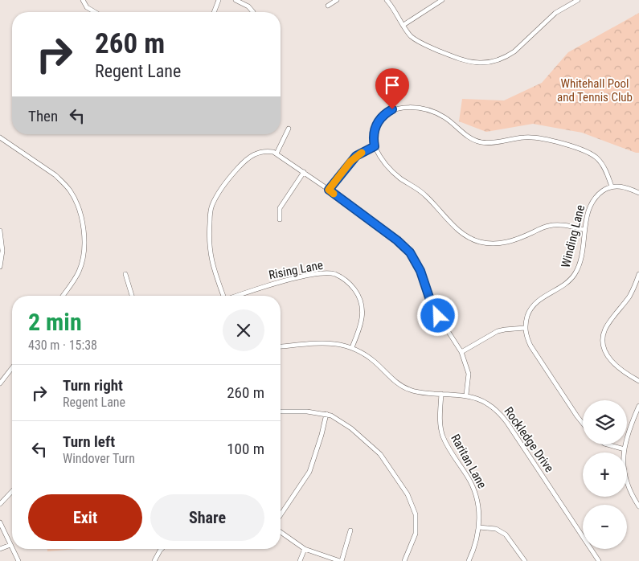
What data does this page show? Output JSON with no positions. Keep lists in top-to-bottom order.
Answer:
{
  "streets": {
    "street": [
      "Winding Lane",
      "Rising Lane",
      "Rockledge Drive",
      "Raritan Lane"
    ]
  },
  "crossings": [
    ["Rising Lane", "Rockledge Drive"],
    ["Rockledge Drive", "Raritan Lane"]
  ],
  "parks": ["Whitehall Pool and Tennis Club"],
  "page": {
    "turn": ["260 m", "Regent Lane"],
    "then": "Then",
    "heading": ["2 min", "430 m · 15:38"],
    "list": [
      {
        "name": "Turn right",
        "note": "Regent Lane",
        "value": "260 m"
      },
      {
        "name": "Turn left",
        "note": "Windover Turn",
        "value": "100 m"
      }
    ],
    "map_buttons": ["+", "−"],
    "buttons": ["Exit", "Share"]
  }
}
